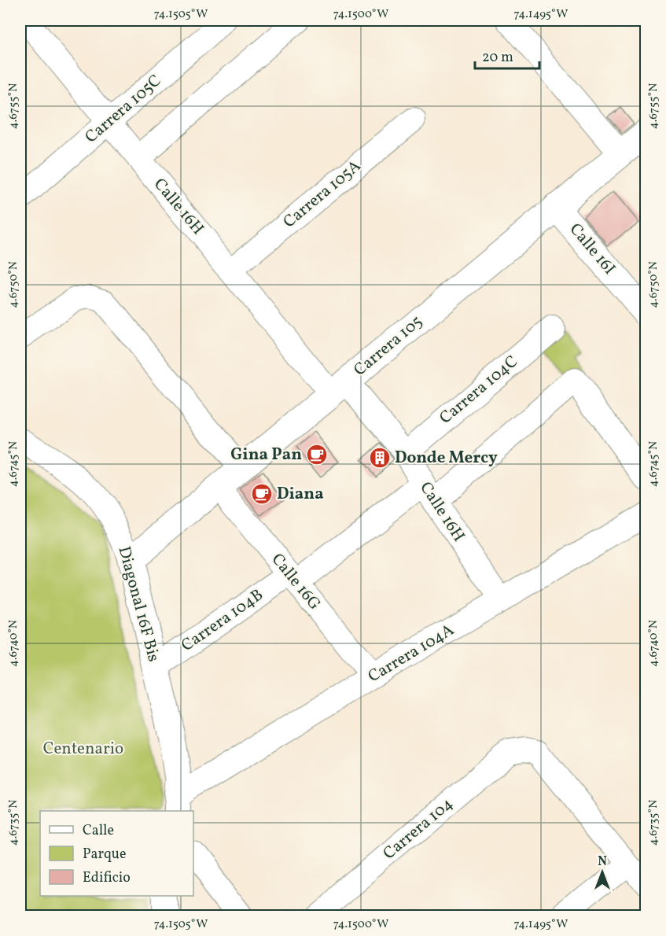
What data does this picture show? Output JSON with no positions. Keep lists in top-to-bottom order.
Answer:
{
  "streets": {
    "street": [
      "Carrera 105C",
      "Carrera 105A",
      "Calle 16H",
      "Calle 16I",
      "Carrera 105",
      "Carrera 104C",
      "Calle 16G",
      "Diagonal 16F Bis",
      "Carrera 104B",
      "Carrera 104A",
      "Carrera 104"
    ]
  },
  "crossings": [
    ["Carrera 105C", "Calle 16H"],
    ["Carrera 105A", "Calle 16H"],
    ["Calle 16H", "Carrera 105"],
    ["Calle 16H", "Carrera 104C"],
    ["Calle 16H", "Carrera 104B"],
    ["Calle 16H", "Carrera 104A"],
    ["Calle 16I", "Carrera 105"],
    ["Carrera 105", "Calle 16G"],
    ["Carrera 105", "Diagonal 16F Bis"],
    ["Calle 16G", "Carrera 104B"],
    ["Calle 16G", "Carrera 104A"],
    ["Diagonal 16F Bis", "Carrera 104B"],
    ["Diagonal 16F Bis", "Carrera 104A"]
  ],
  "parks": ["Centenario"],
  "places": {
    "cafe": ["Gina Pan", "Diana"],
    "building": ["Donde Mercy"]
  },
  "legend": ["Calle", "Parque", "Edificio"],
  "scale_bar": "20 m",
  "north": "top",
  "coordinates": [
    "74.1505°W",
    "74.1500°W",
    "74.1495°W",
    "4.6755°N",
    "4.6750°N",
    "4.6745°N",
    "4.6740°N",
    "4.6735°N"
  ]
}
